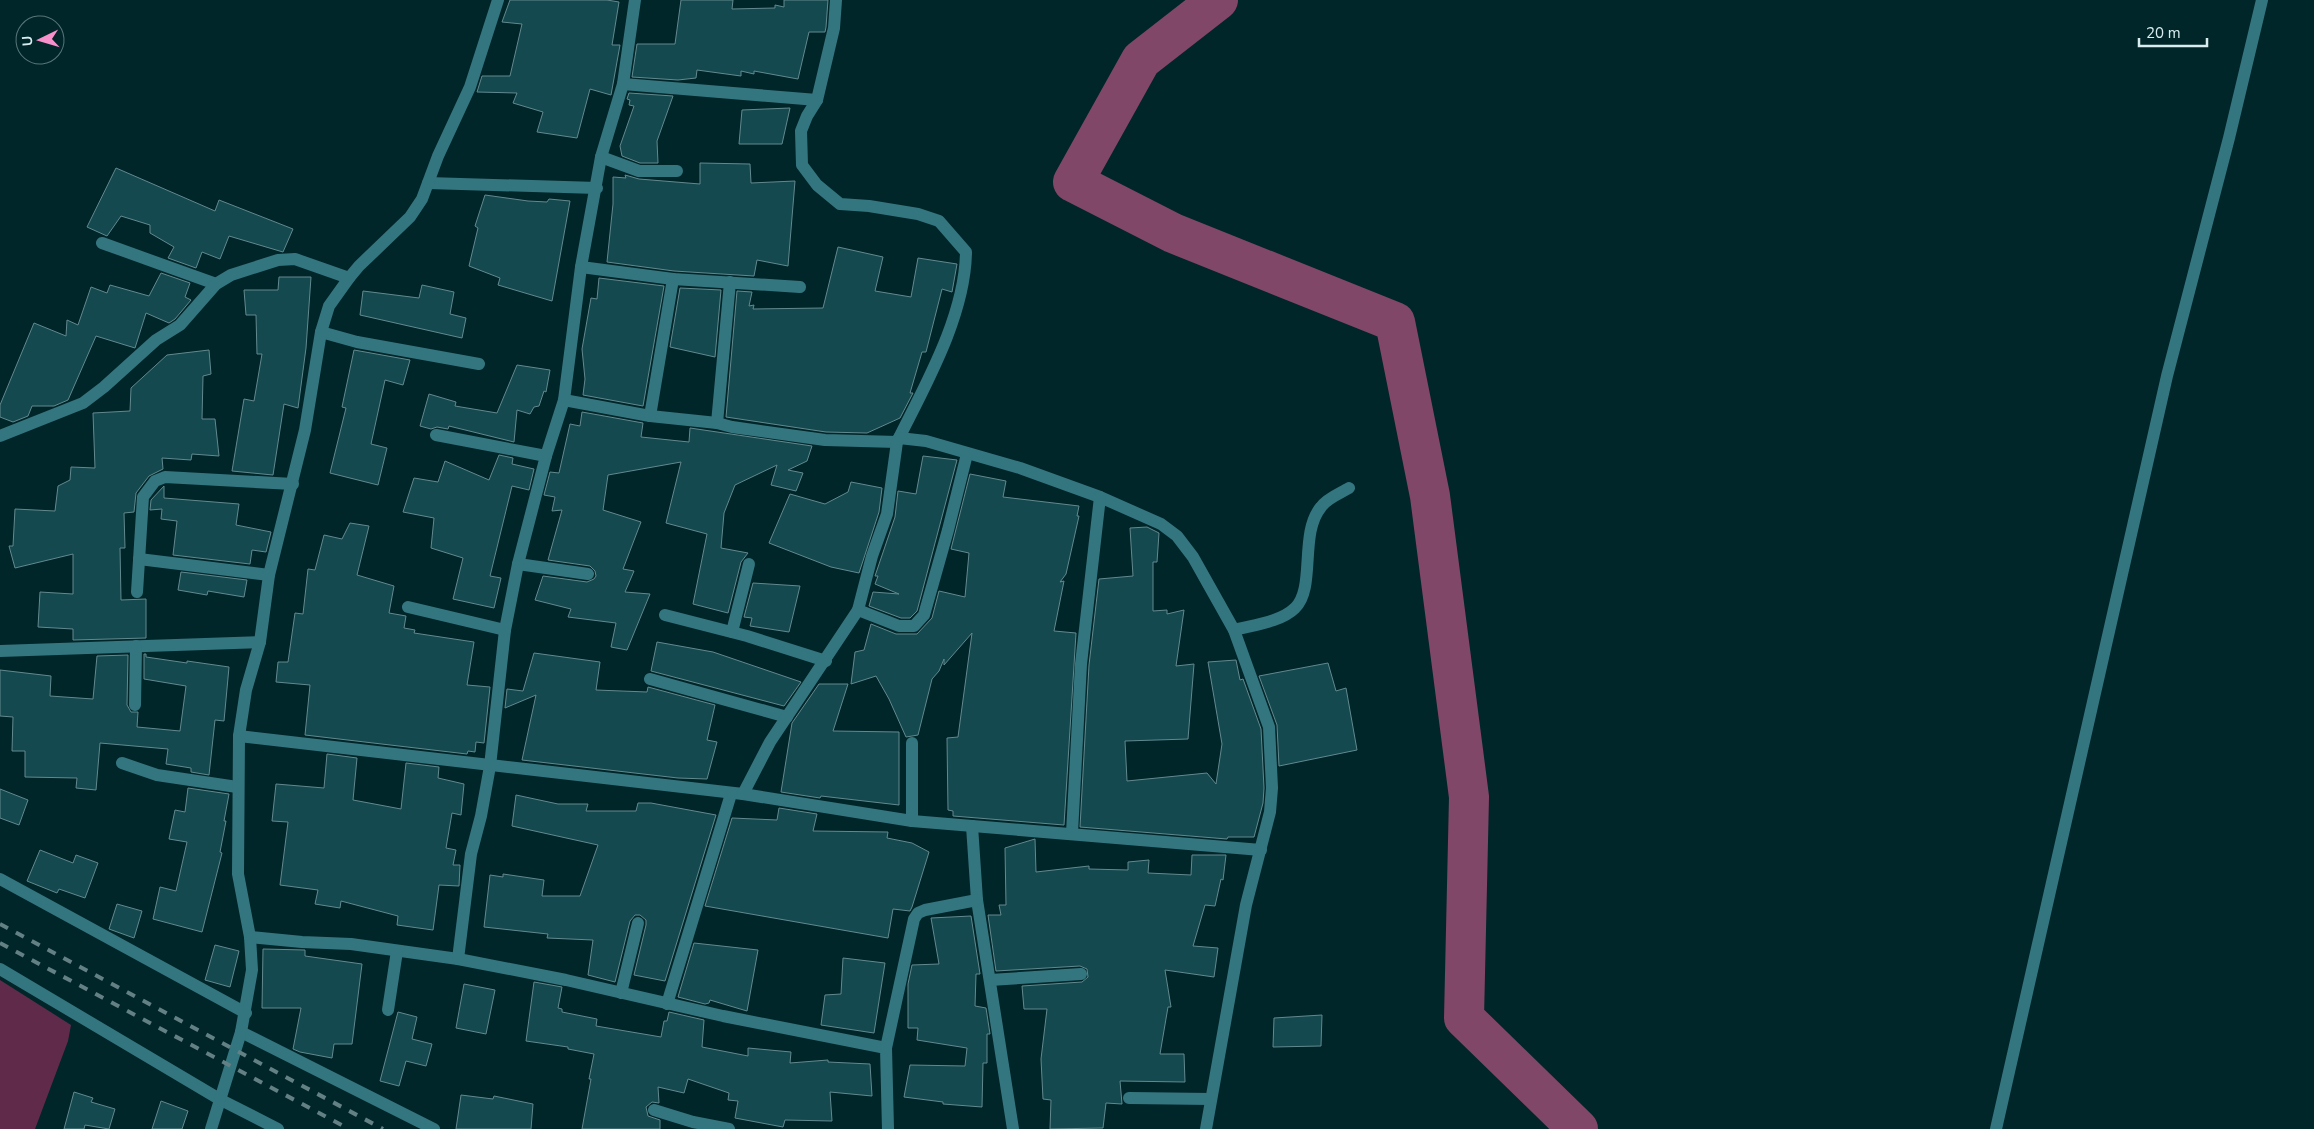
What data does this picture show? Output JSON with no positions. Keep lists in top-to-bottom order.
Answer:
{
  "scale_bar": "20 m",
  "north": "left"
}
